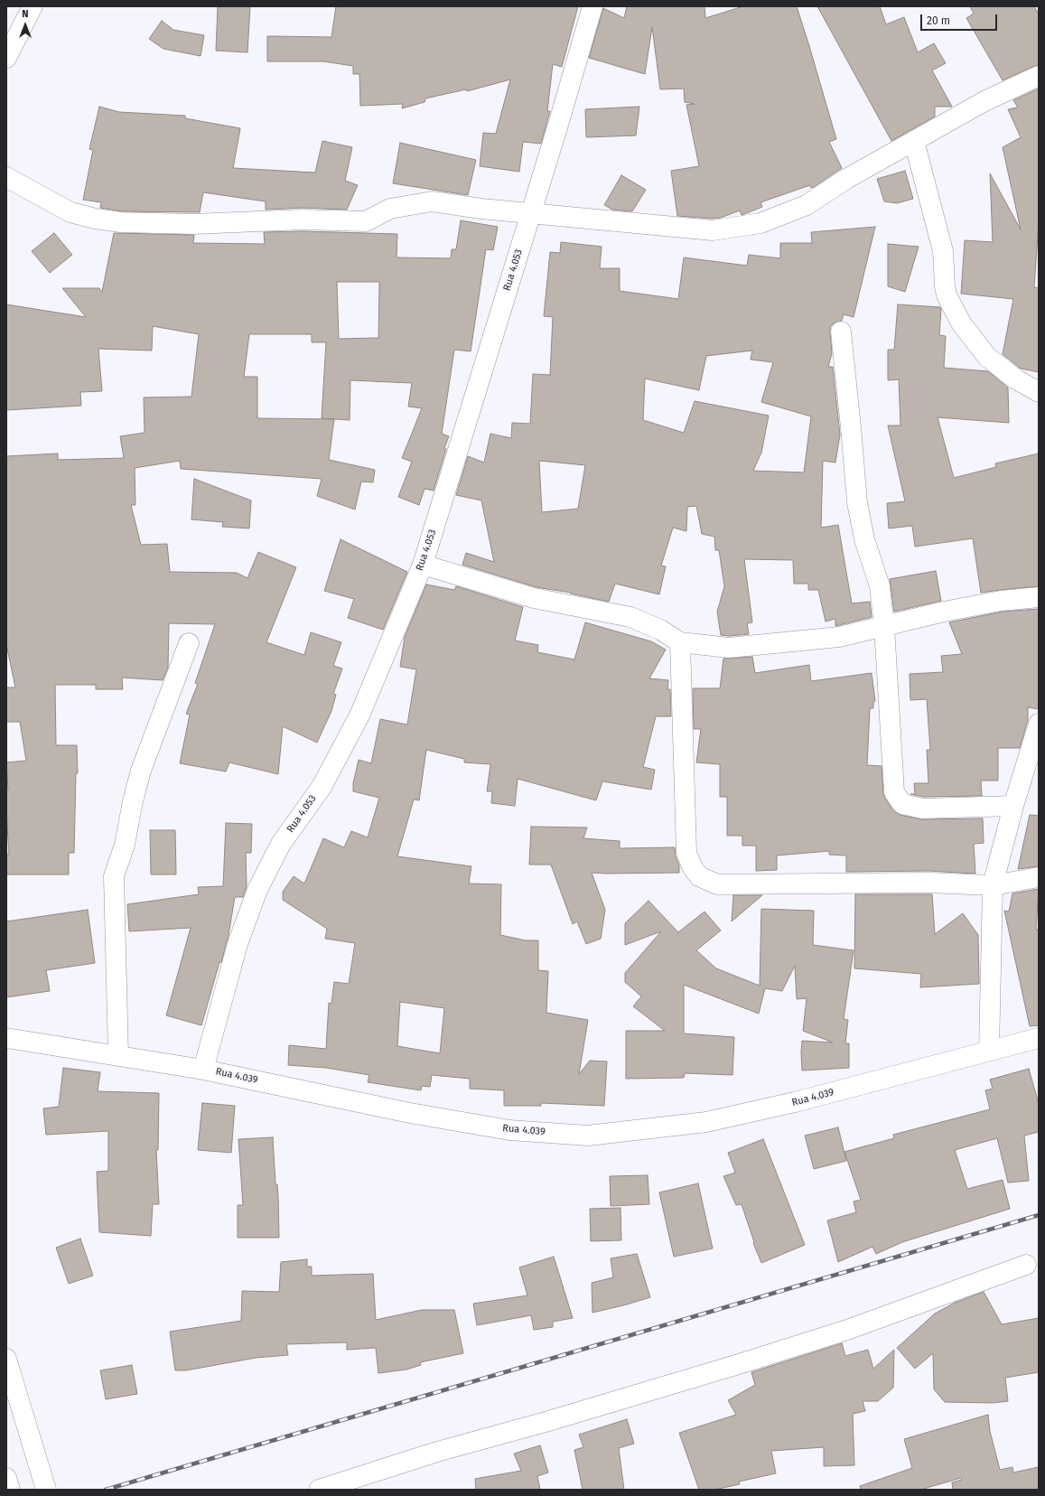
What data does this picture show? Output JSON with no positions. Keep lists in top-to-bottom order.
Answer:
{
  "streets": {
    "street": ["Rua 4.053", "Rua 4.039"]
  },
  "crossings": [
    ["Rua 4.053", "Rua 4.039"]
  ],
  "scale_bar": "20 m",
  "north": "top"
}
